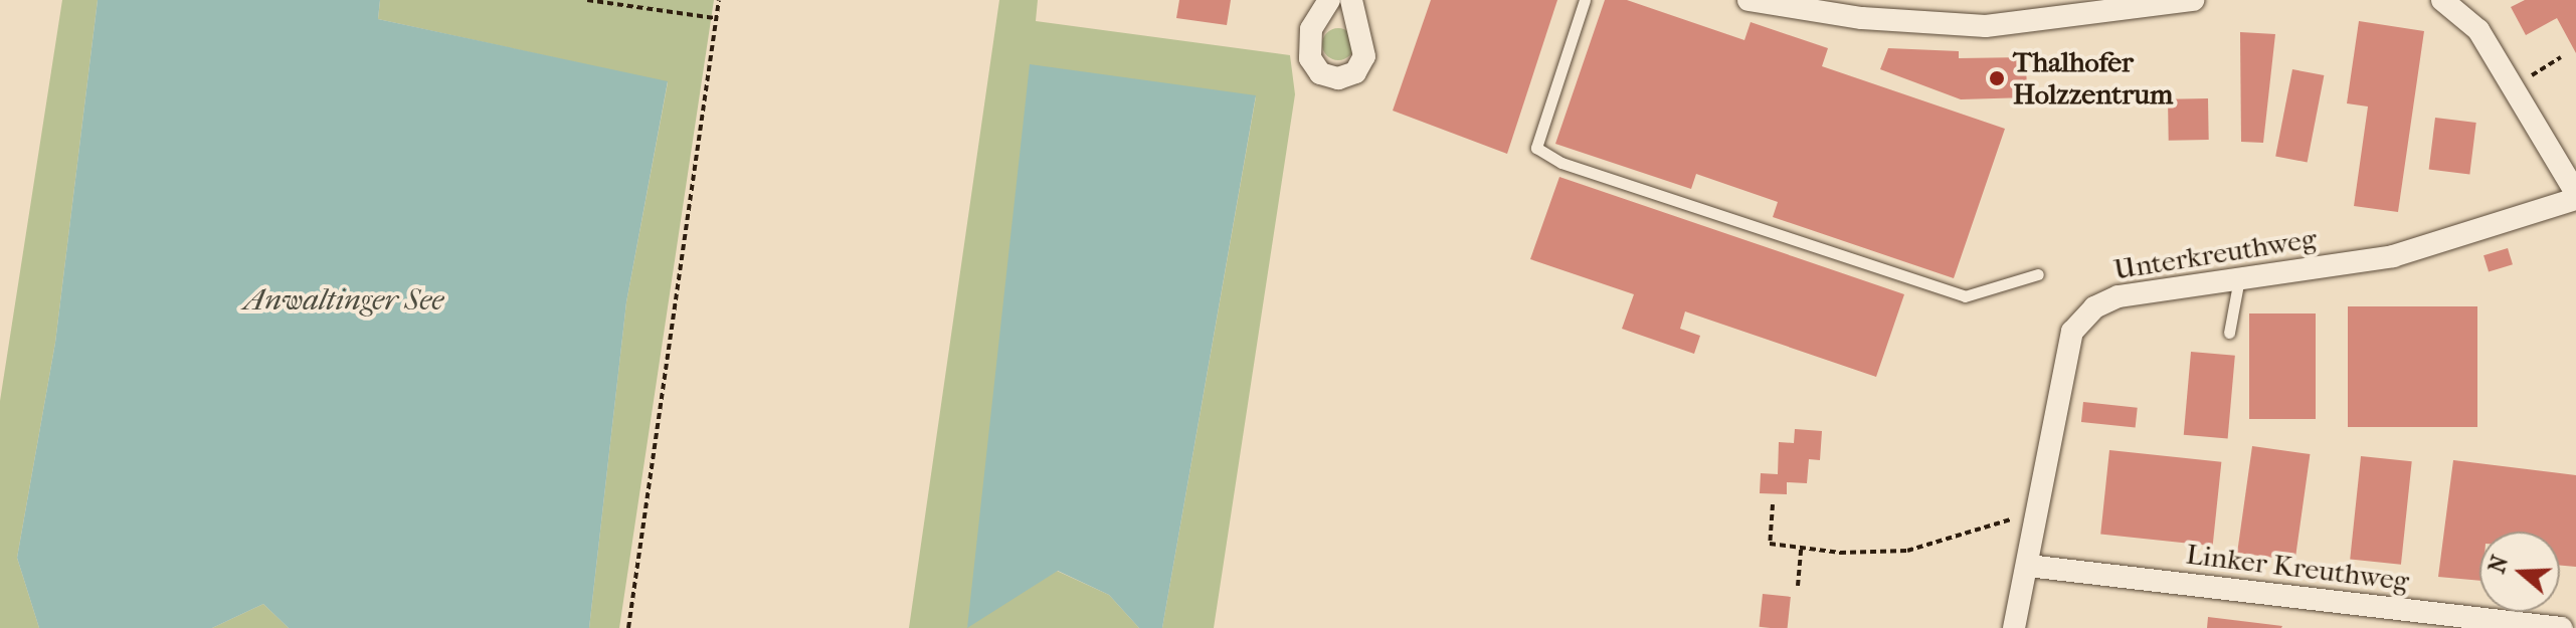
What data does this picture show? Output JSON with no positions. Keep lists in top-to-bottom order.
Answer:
{
  "streets": {
    "street": ["Unterkreuthweg", "Linker Kreuthweg"]
  },
  "crossings": [
    ["Unterkreuthweg", "Linker Kreuthweg"]
  ],
  "water": ["Anwaltinger See"],
  "places": ["Thalhofer Holzzentrum"],
  "north": "left"
}
